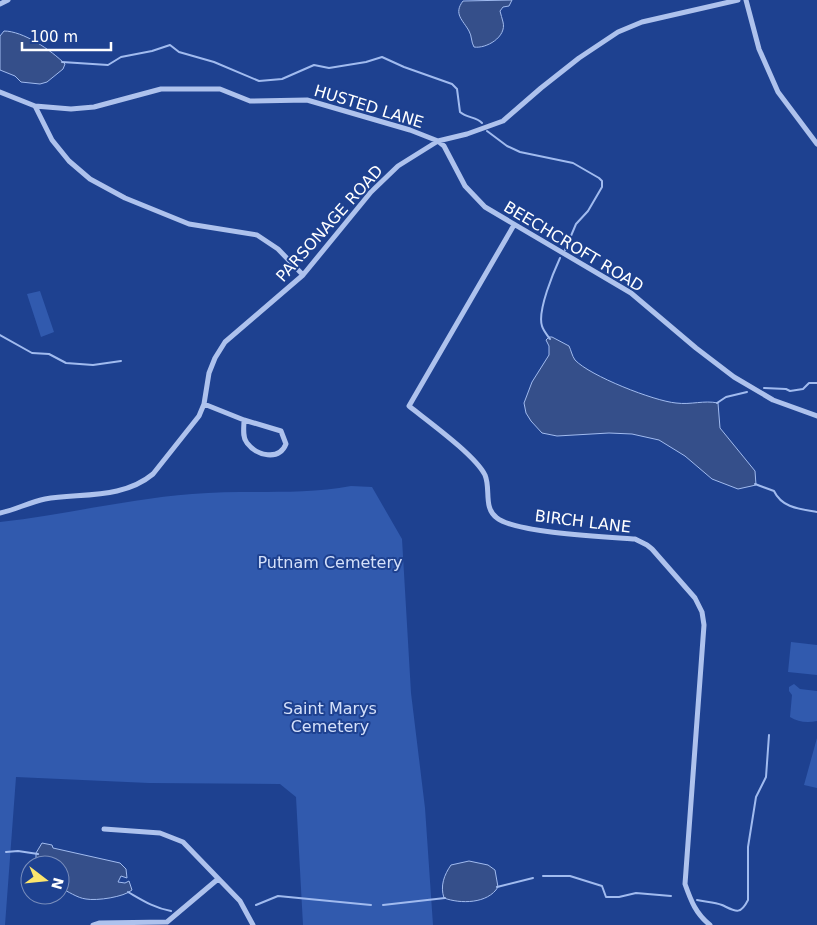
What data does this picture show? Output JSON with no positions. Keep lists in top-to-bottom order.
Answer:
{
  "streets": {
    "street": [
      "HUSTED LANE",
      "PARSONAGE ROAD",
      "BEECHCROFT ROAD",
      "BIRCH LANE"
    ]
  },
  "crossings": [
    ["HUSTED LANE", "PARSONAGE ROAD"],
    ["HUSTED LANE", "BEECHCROFT ROAD"],
    ["PARSONAGE ROAD", "BEECHCROFT ROAD"],
    ["BEECHCROFT ROAD", "BIRCH LANE"]
  ],
  "parks": ["Putnam Cemetery", "Saint Marys Cemetery"],
  "scale_bar": "100 m",
  "north": "right"
}
